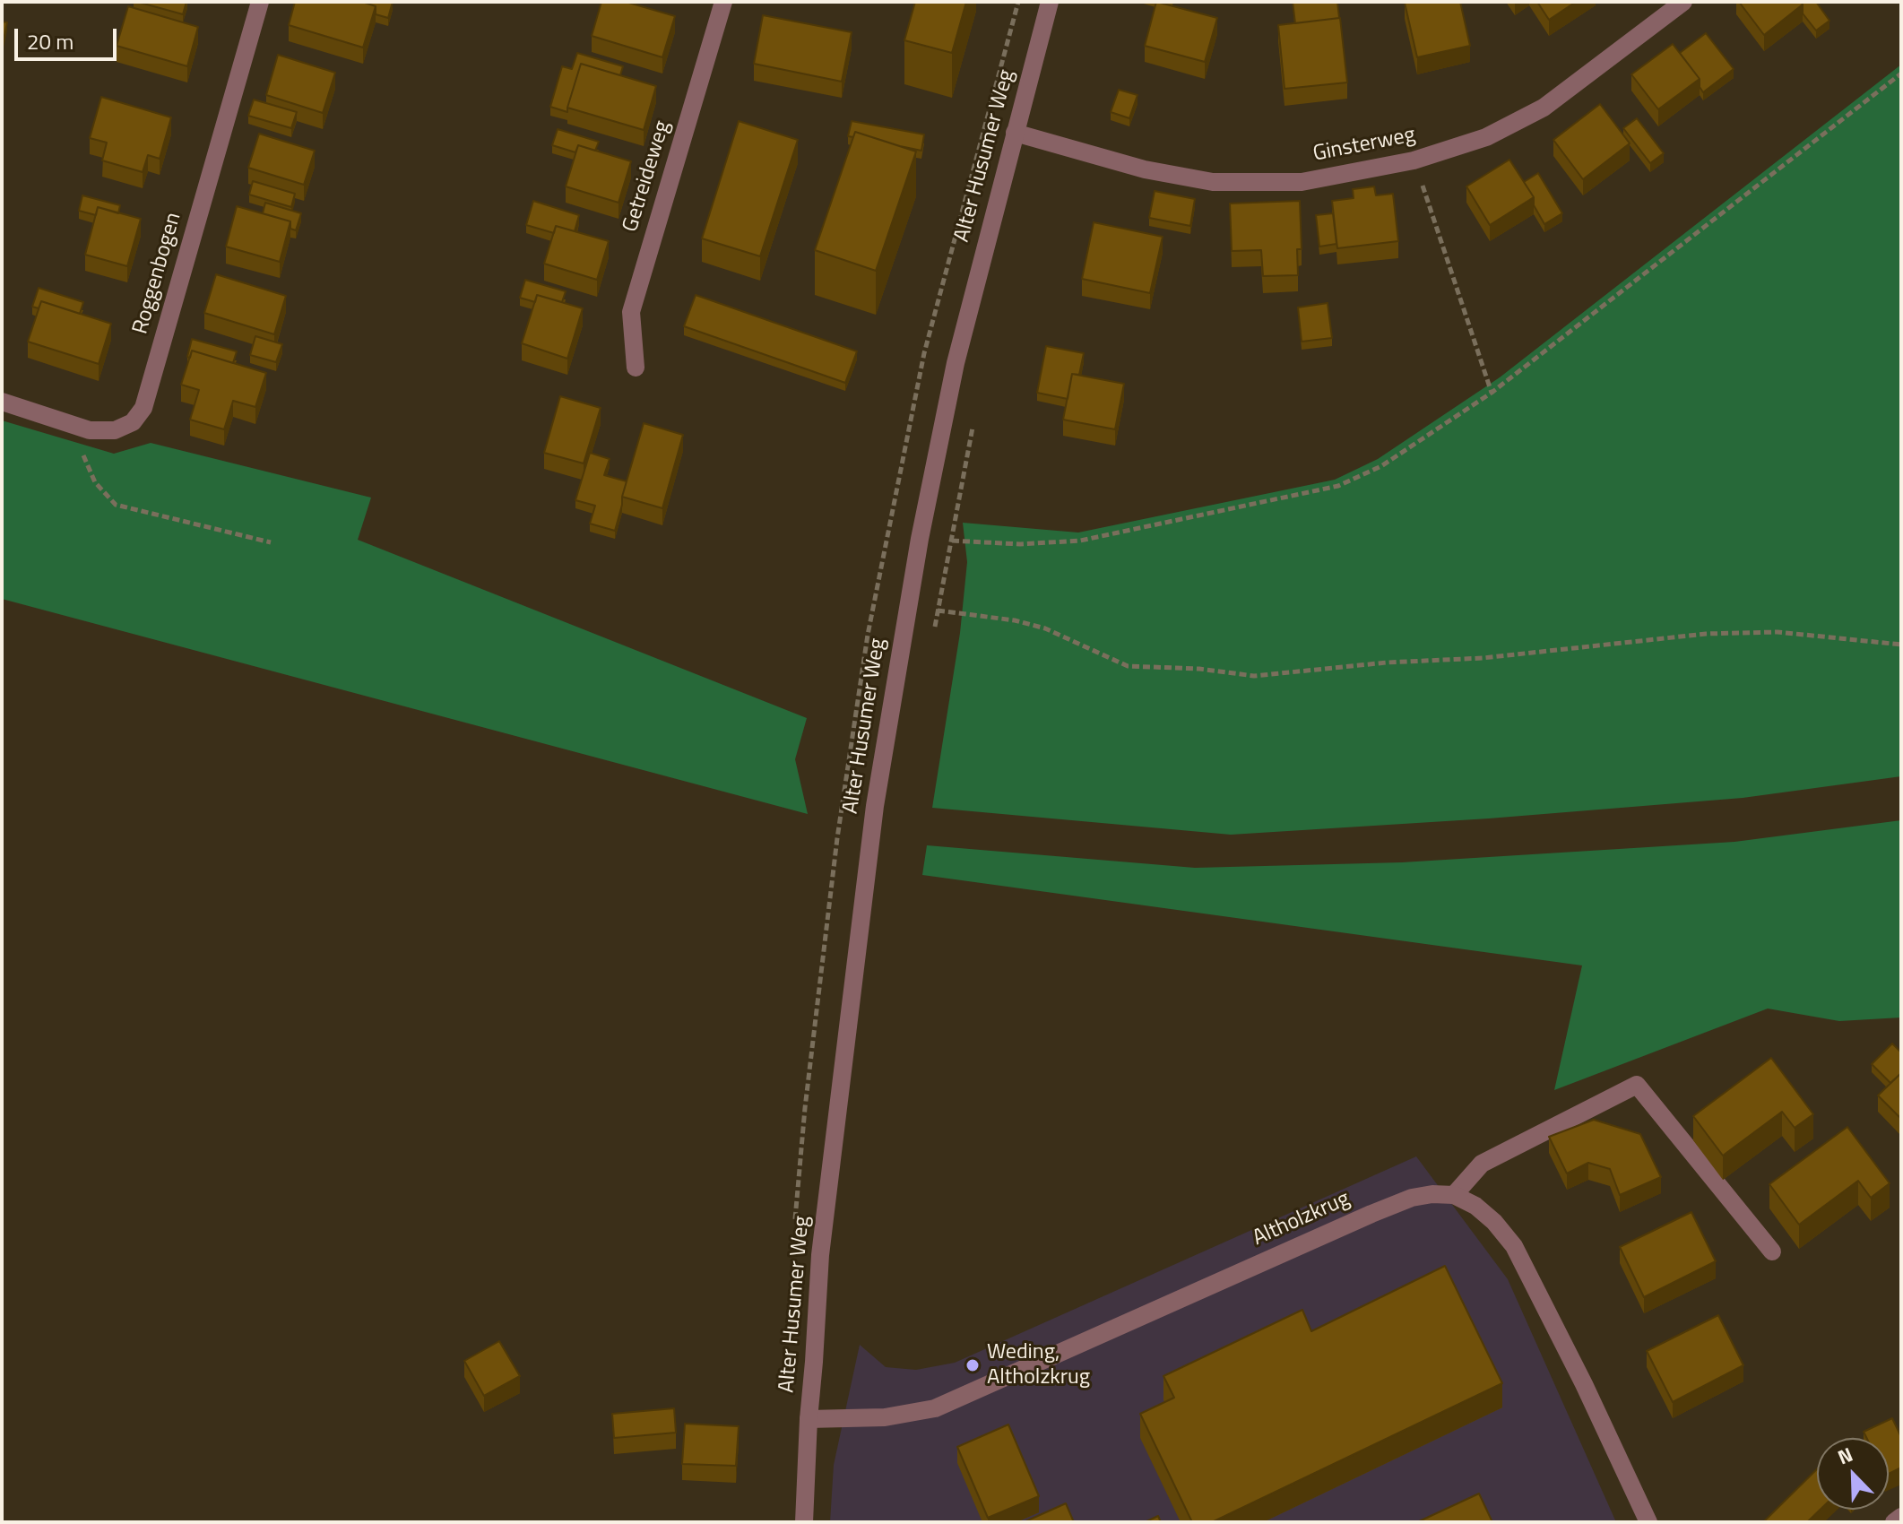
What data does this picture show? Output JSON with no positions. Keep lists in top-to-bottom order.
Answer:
{
  "streets": {
    "street": [
      "Ginsterweg",
      "Alter Husumer Weg",
      "Getreideweg",
      "Roggenbogen",
      "Altholzkrug"
    ]
  },
  "crossings": [
    ["Ginsterweg", "Alter Husumer Weg"],
    ["Alter Husumer Weg", "Altholzkrug"]
  ],
  "places": ["Weding, Altholzkrug"],
  "scale_bar": "20 m",
  "north": "top left"
}
